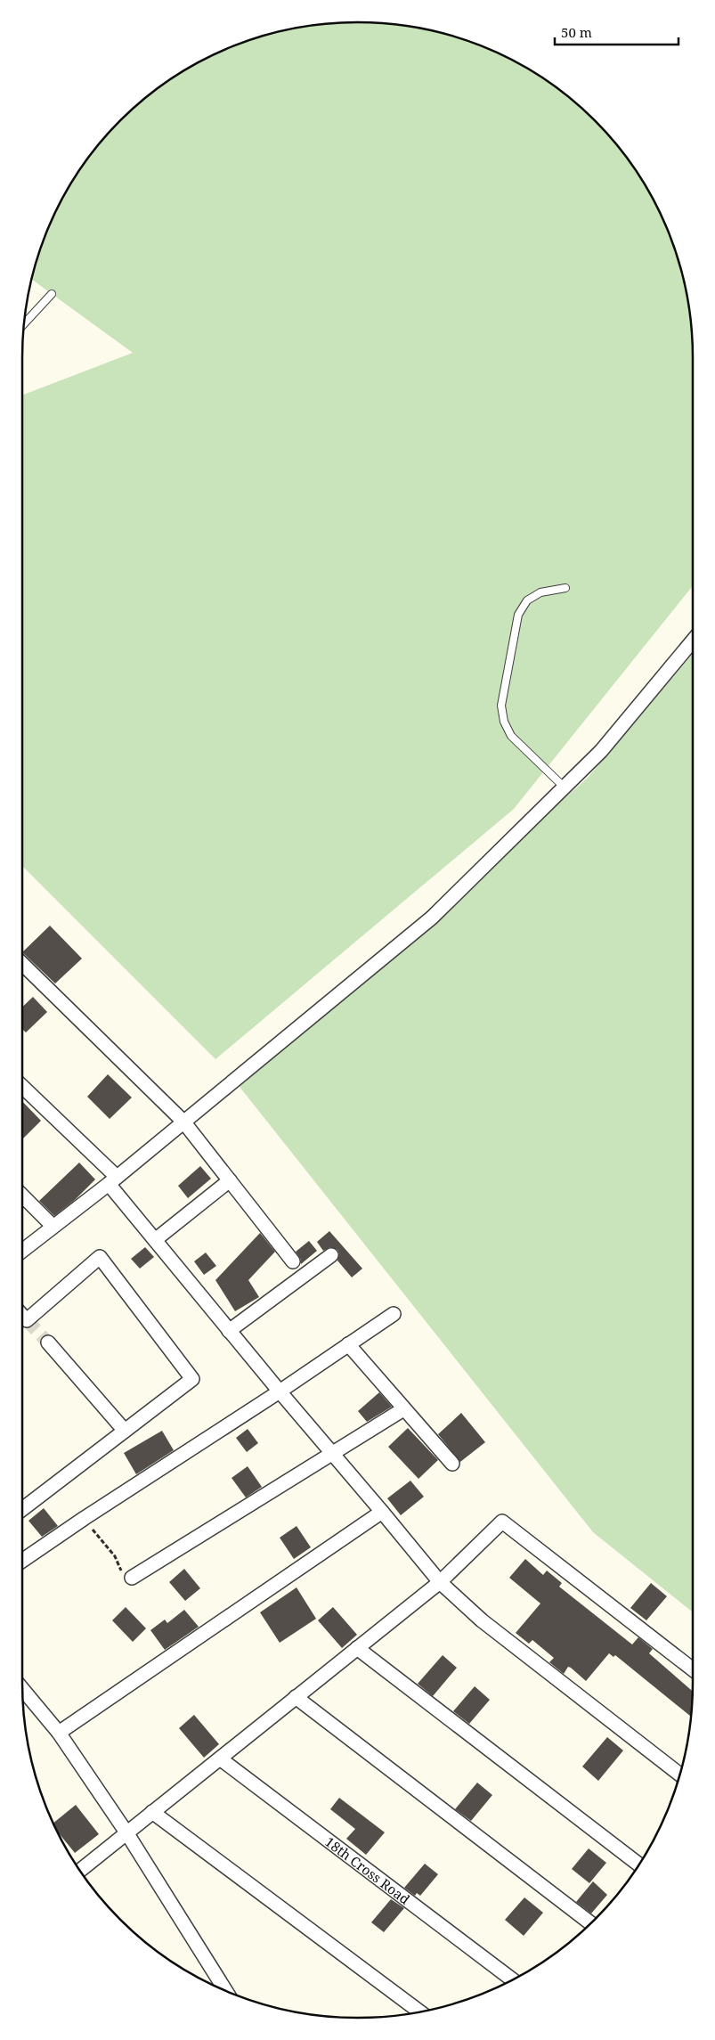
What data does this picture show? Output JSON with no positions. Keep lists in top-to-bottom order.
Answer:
{
  "streets": {
    "street": ["18th Cross Road"]
  },
  "scale_bar": "50 m"
}
